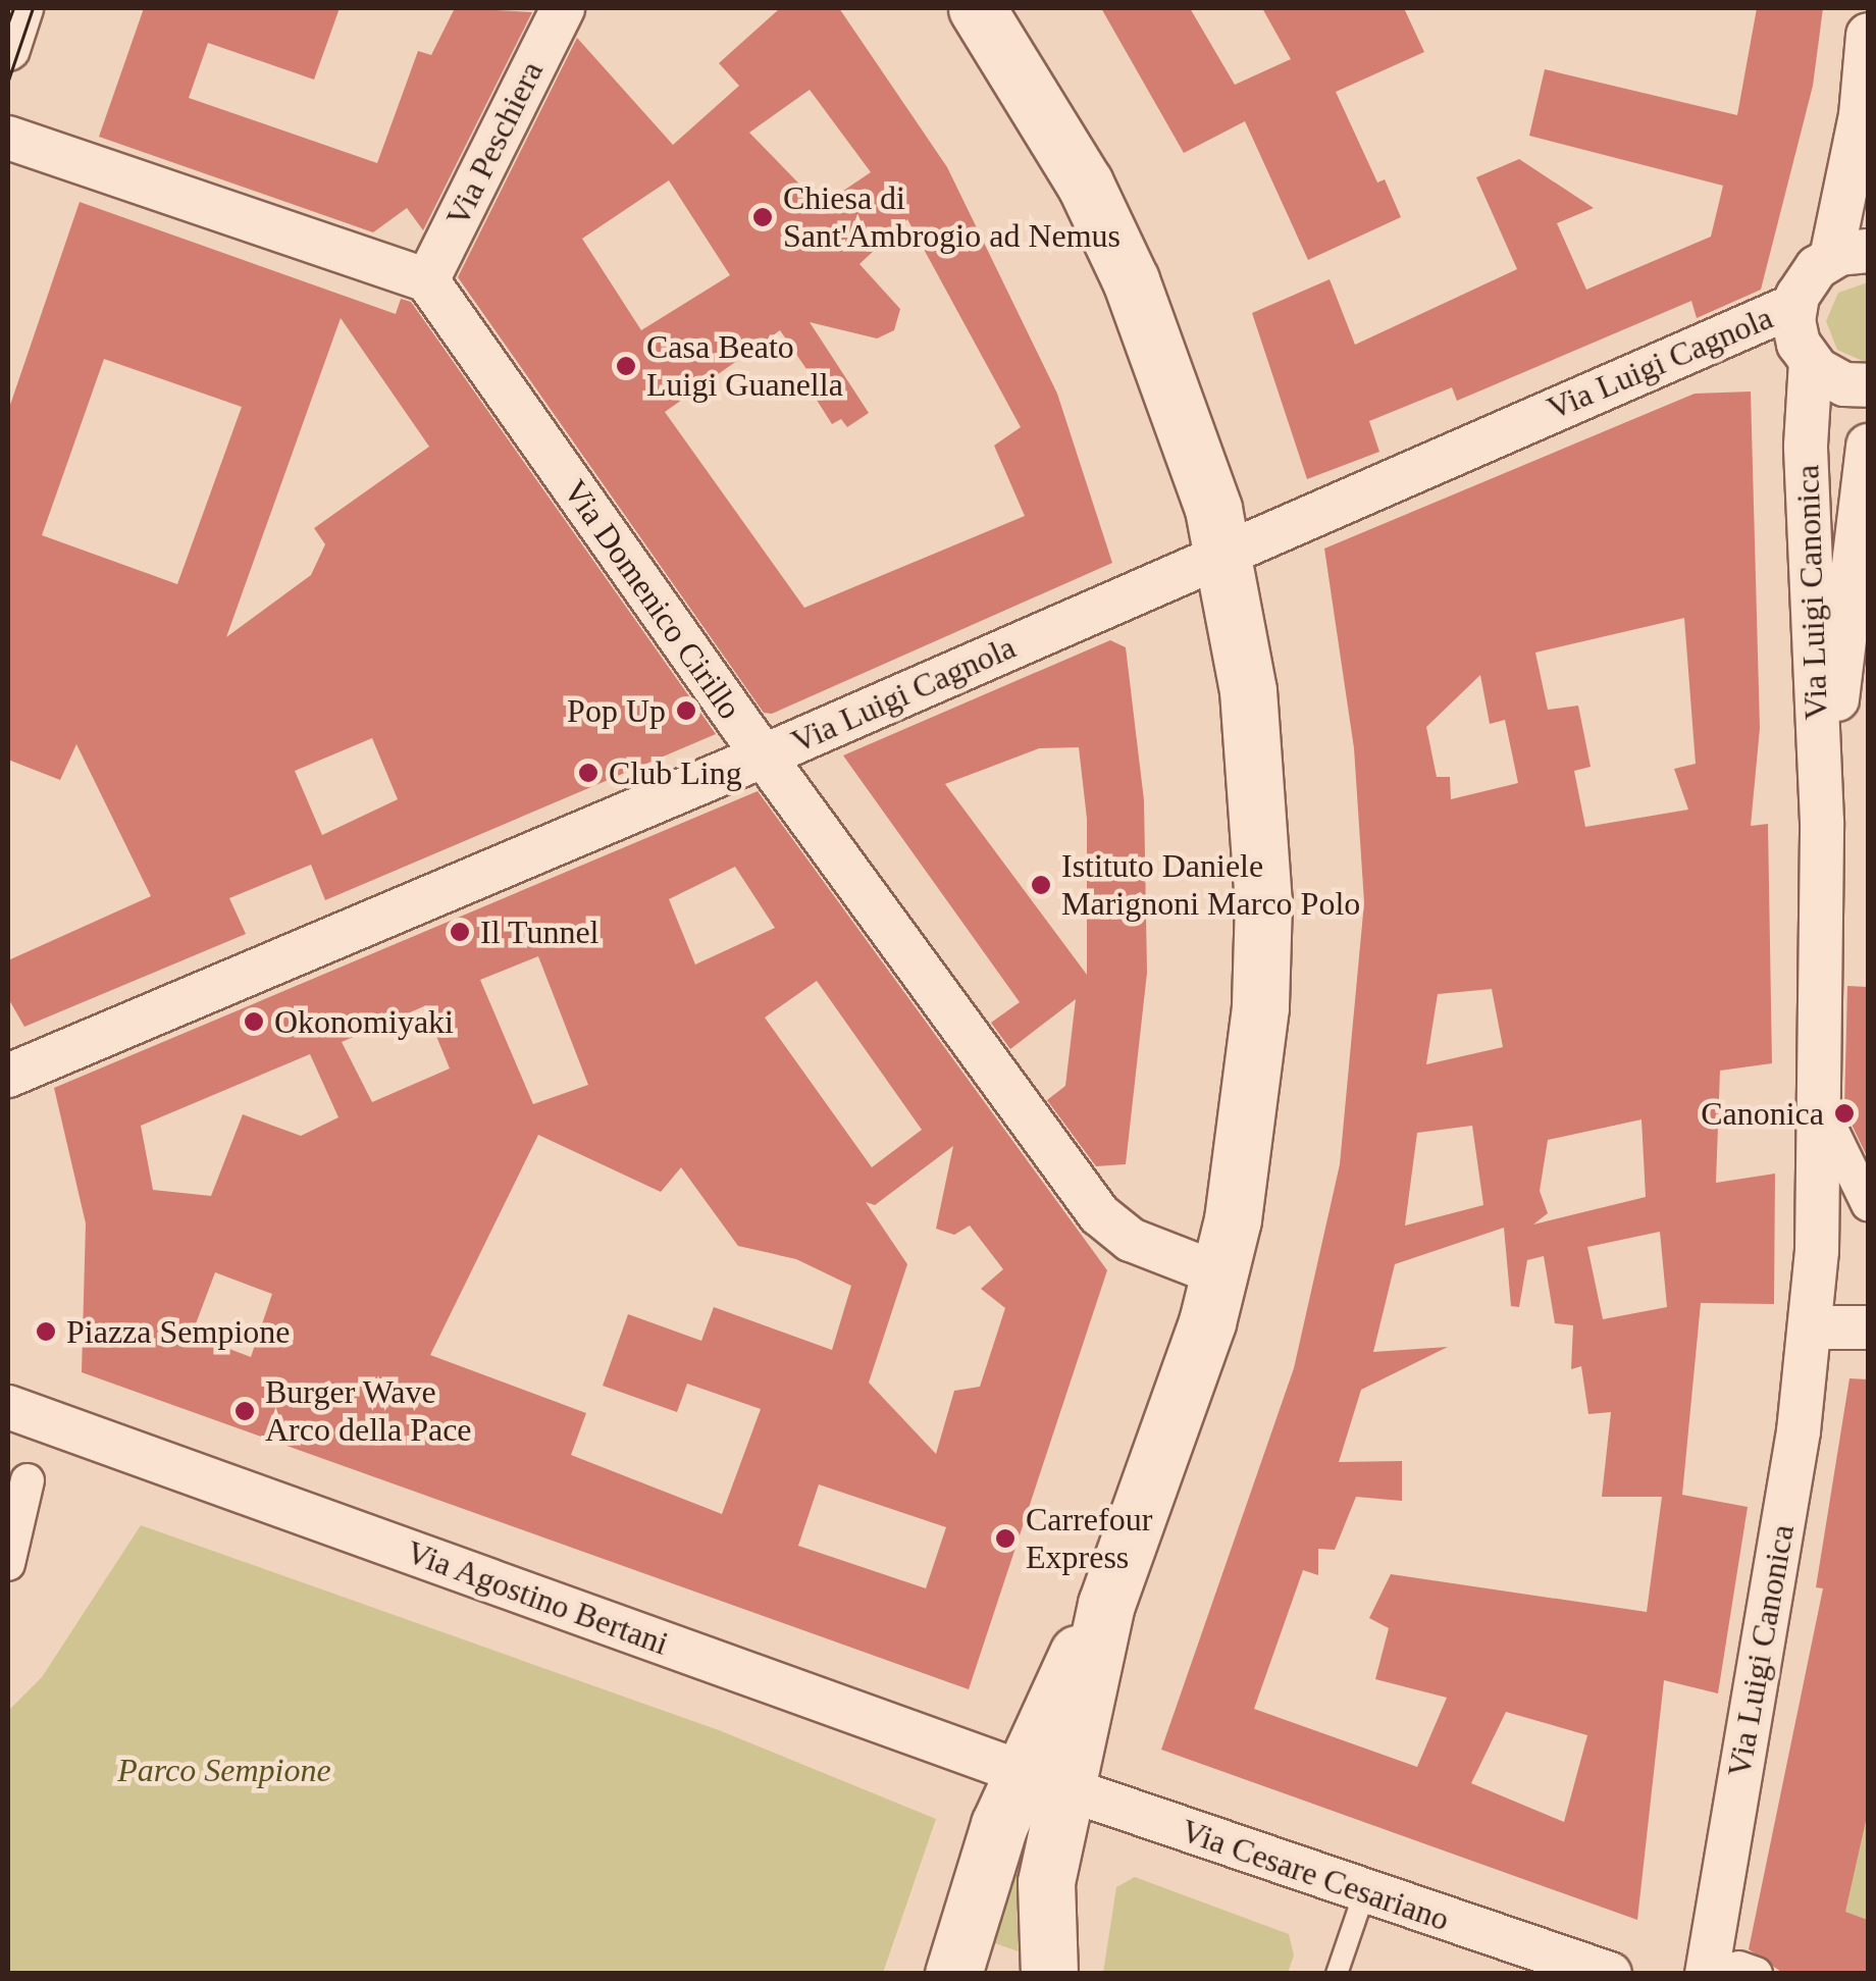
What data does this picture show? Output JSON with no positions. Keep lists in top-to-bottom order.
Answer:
{
  "streets": {
    "street": [
      "Via Peschiera",
      "Via Luigi Cagnola",
      "Via Luigi Canonica",
      "Via Domenico Cirillo",
      "Via Agostino Bertani",
      "Via Cesare Cesariano"
    ]
  },
  "crossings": [
    ["Via Peschiera", "Via Domenico Cirillo"],
    ["Via Luigi Cagnola", "Via Domenico Cirillo"],
    ["Via Agostino Bertani", "Via Cesare Cesariano"]
  ],
  "parks": ["Parco Sempione"],
  "places": [
    "Chiesa di Sant'Ambrogio ad Nemus",
    "Casa Beato Luigi Guanella",
    "Pop Up",
    "Club Ling",
    "Istituto Daniele Marignoni Marco Polo",
    "Il Tunnel",
    "Okonomiyaki",
    "Canonica",
    "Piazza Sempione",
    "Burger Wave Arco della Pace",
    "Carrefour Express"
  ]
}
